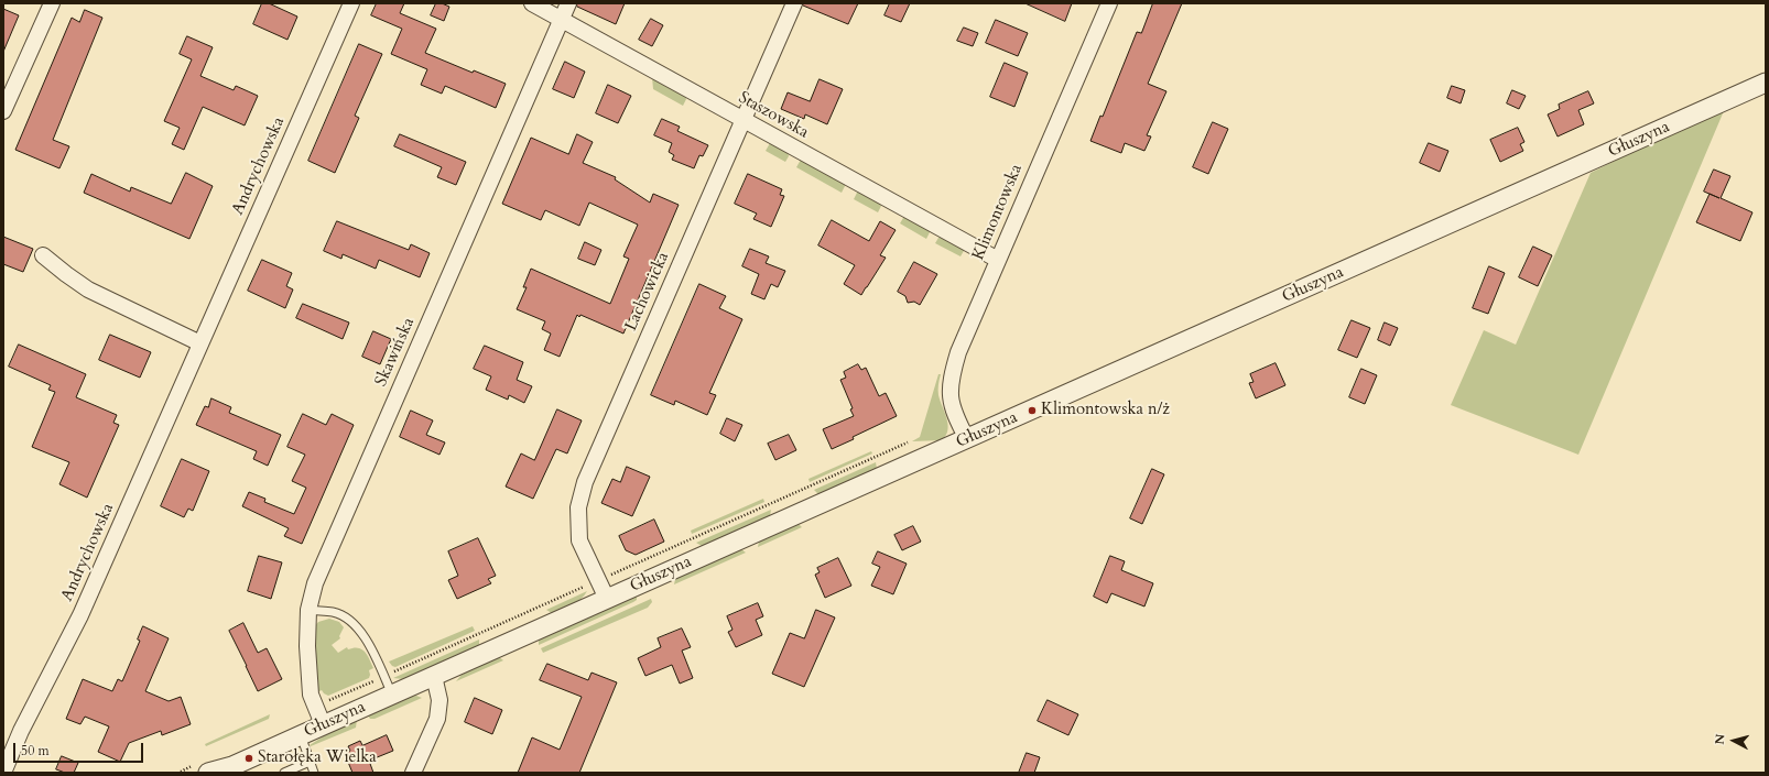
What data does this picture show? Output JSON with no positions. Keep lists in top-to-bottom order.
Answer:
{
  "streets": {
    "street": [
      "Staszowska",
      "Głuszyna",
      "Andrychowska",
      "Klimontowska",
      "Lachowicka",
      "Skawińska"
    ]
  },
  "crossings": [
    ["Staszowska", "Klimontowska"],
    ["Staszowska", "Lachowicka"],
    ["Staszowska", "Skawińska"],
    ["Głuszyna", "Klimontowska"],
    ["Głuszyna", "Lachowicka"],
    ["Głuszyna", "Skawińska"]
  ],
  "places": ["Klimontowska n/ż", "Starołęka Wielka"],
  "scale_bar": "50 m",
  "north": "left"
}
